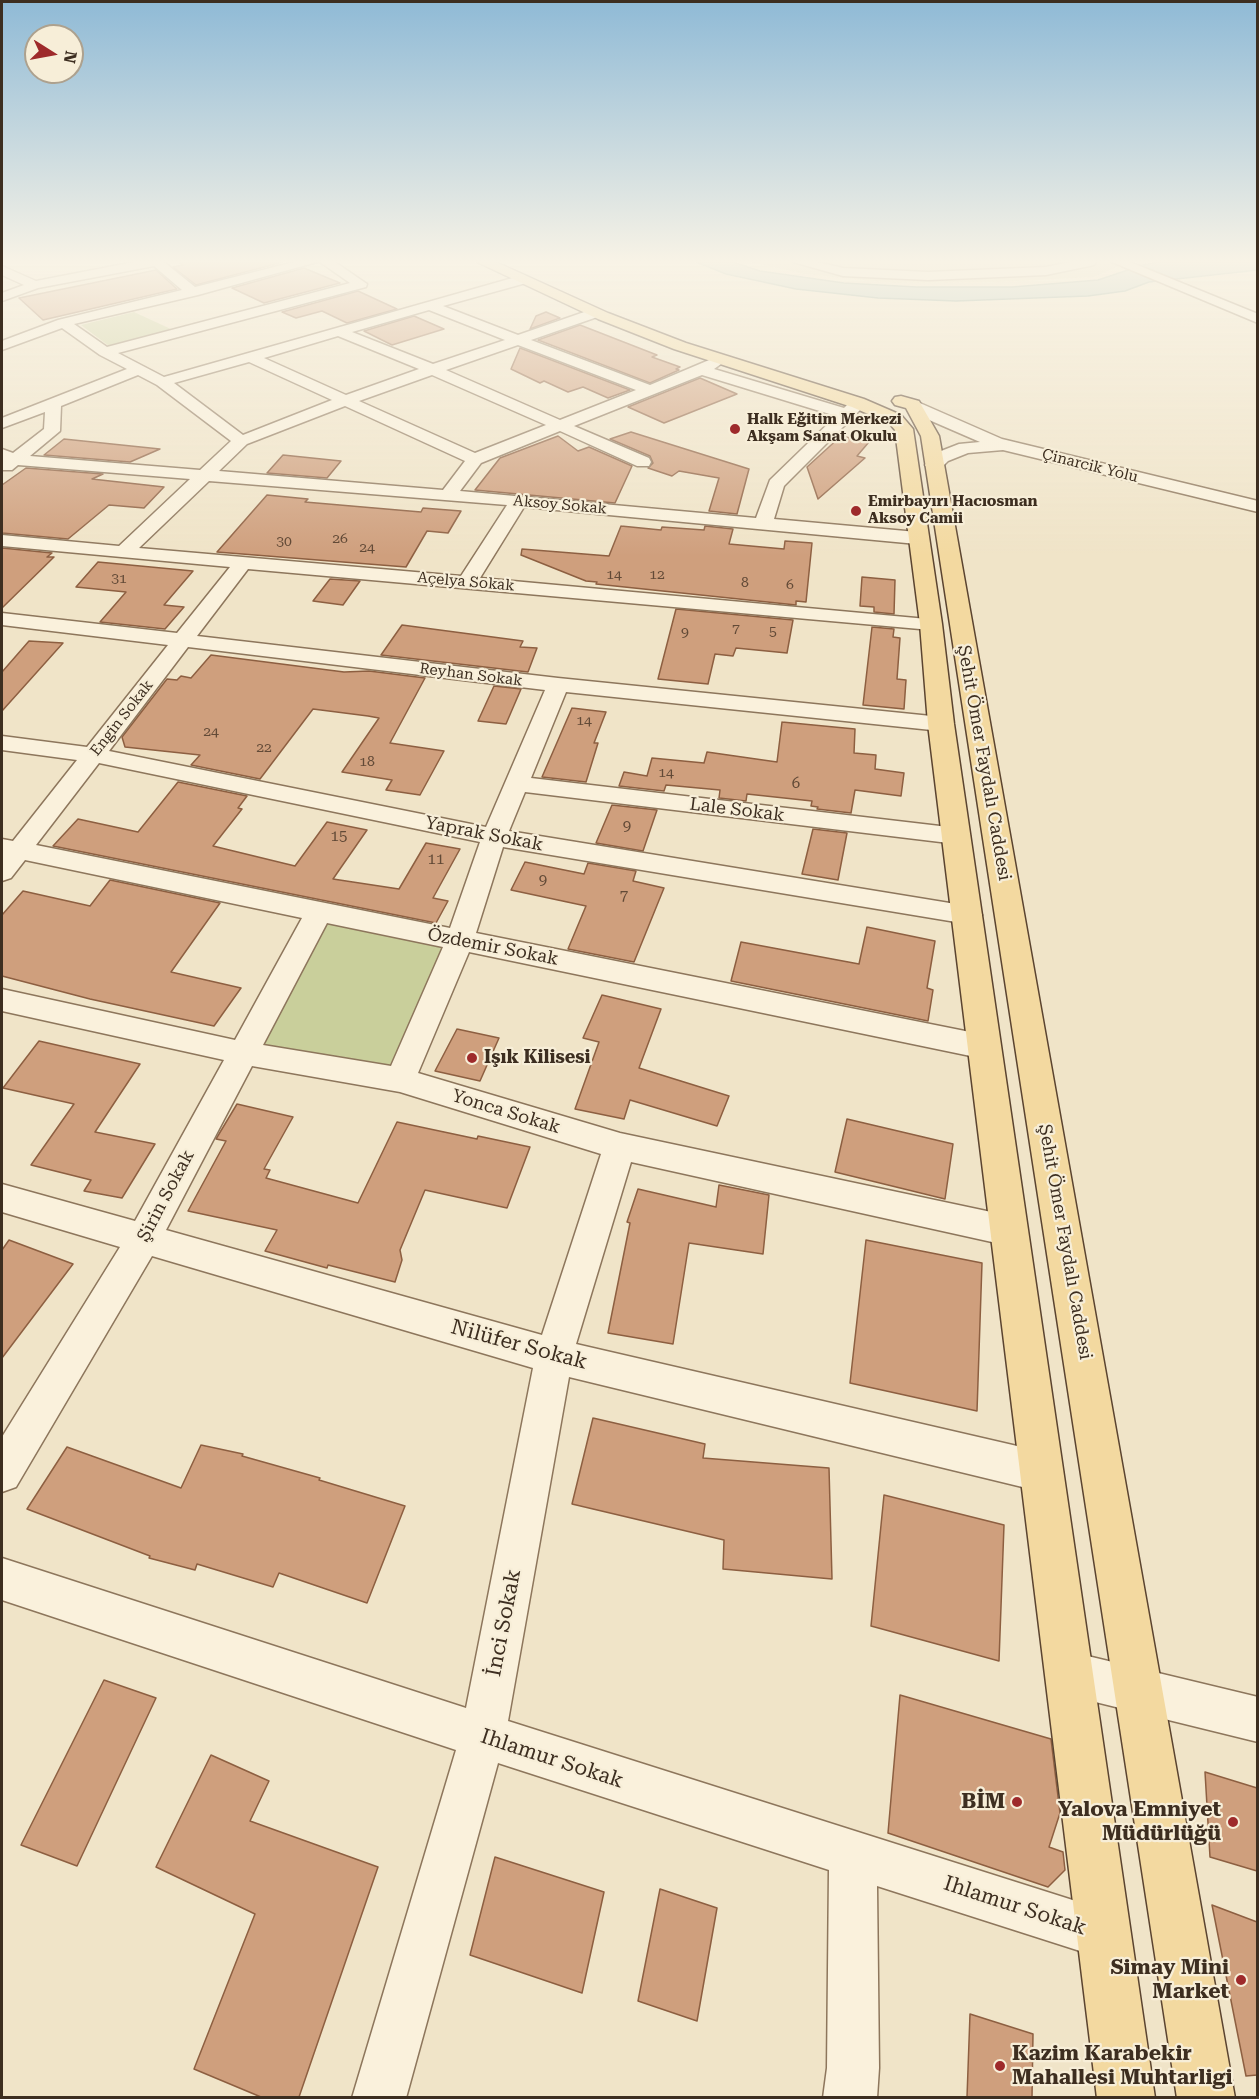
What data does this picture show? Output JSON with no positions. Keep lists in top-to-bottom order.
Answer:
{
  "streets": {
    "main road": ["Şehit Ömer Faydalı Caddesi"],
    "street": [
      "Çinarcik Yolu",
      "Aksoy Sokak",
      "Açelya Sokak",
      "Reyhan Sokak",
      "Engin Sokak",
      "Lale Sokak",
      "Yaprak Sokak",
      "Özdemir Sokak",
      "Yonca Sokak",
      "Şirin Sokak",
      "Nilüfer Sokak",
      "İnci Sokak",
      "Ihlamur Sokak"
    ]
  },
  "crossings": [
    ["Çinarcik Yolu", "Şehit Ömer Faydalı Caddesi"],
    ["Aksoy Sokak", "Şehit Ömer Faydalı Caddesi"],
    ["Açelya Sokak", "Engin Sokak"],
    ["Açelya Sokak", "Şehit Ömer Faydalı Caddesi"],
    ["Reyhan Sokak", "Engin Sokak"],
    ["Reyhan Sokak", "Şehit Ömer Faydalı Caddesi"],
    ["Engin Sokak", "Yaprak Sokak"],
    ["Engin Sokak", "Özdemir Sokak"],
    ["Şehit Ömer Faydalı Caddesi", "Lale Sokak"],
    ["Şehit Ömer Faydalı Caddesi", "Yaprak Sokak"],
    ["Şehit Ömer Faydalı Caddesi", "Özdemir Sokak"],
    ["Şehit Ömer Faydalı Caddesi", "Yonca Sokak"],
    ["Şehit Ömer Faydalı Caddesi", "Nilüfer Sokak"],
    ["Şehit Ömer Faydalı Caddesi", "Ihlamur Sokak"],
    ["Özdemir Sokak", "Şirin Sokak"],
    ["Yonca Sokak", "Şirin Sokak"],
    ["Yonca Sokak", "İnci Sokak"],
    ["Şirin Sokak", "Nilüfer Sokak"],
    ["Nilüfer Sokak", "İnci Sokak"],
    ["İnci Sokak", "Ihlamur Sokak"]
  ],
  "places": [
    "Halk Eğitim Merkezi Akşam Sanat Okulu",
    "Emirbayırı Hacıosman Aksoy Camii",
    "Işık Kilisesi",
    "BİM",
    "Yalova Emniyet Müdürlüğü",
    "Simay Mini Market",
    "Kazim Karabekir Mahallesi Muhtarligi"
  ],
  "house_numbers": [
    "26",
    "30",
    "24",
    "14",
    "12",
    "31",
    "8",
    "6",
    "7",
    "5",
    "9",
    "14",
    "24",
    "22",
    "18",
    "14",
    "6",
    "9",
    "15",
    "11",
    "9",
    "7"
  ],
  "north": "right"
}
